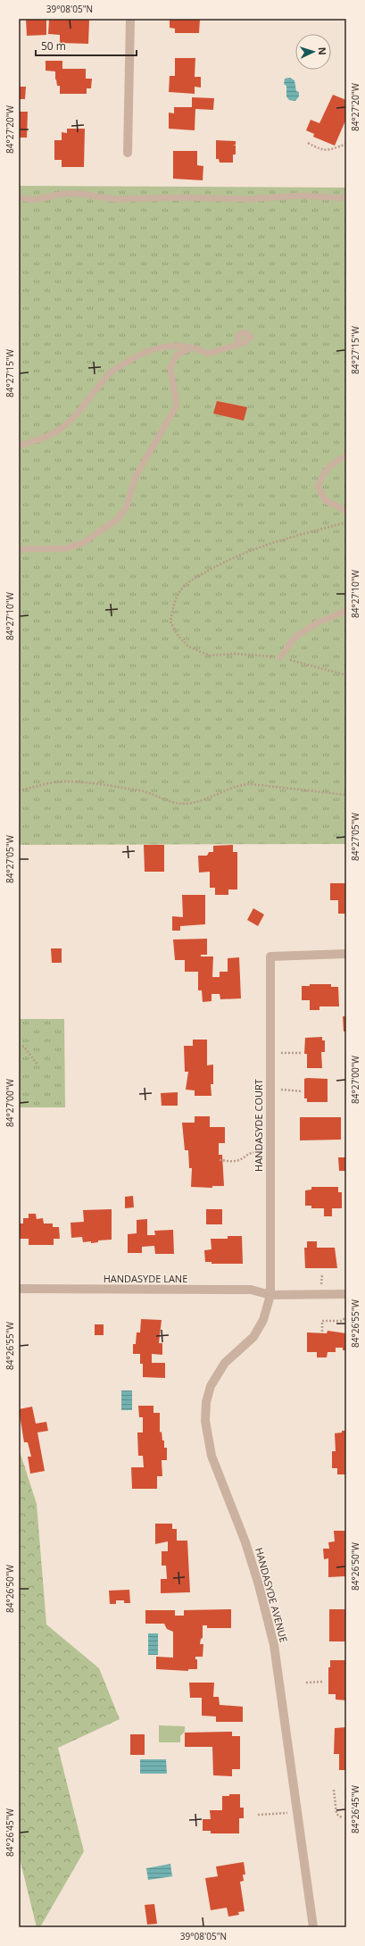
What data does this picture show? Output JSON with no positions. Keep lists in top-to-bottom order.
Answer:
{
  "streets": {
    "street": ["HANDASYDE COURT", "HANDASYDE LANE", "HANDASYDE AVENUE"]
  },
  "crossings": [
    ["HANDASYDE COURT", "HANDASYDE LANE"],
    ["HANDASYDE COURT", "HANDASYDE AVENUE"],
    ["HANDASYDE LANE", "HANDASYDE AVENUE"]
  ],
  "scale_bar": "50 m",
  "north": "right",
  "coordinates": [
    "39°08'05\"N",
    "84°27'20\"W",
    "84°27'15\"W",
    "84°27'10\"W",
    "84°27'05\"W",
    "84°27'00\"W",
    "84°26'55\"W",
    "84°26'50\"W",
    "84°26'45\"W"
  ]
}
